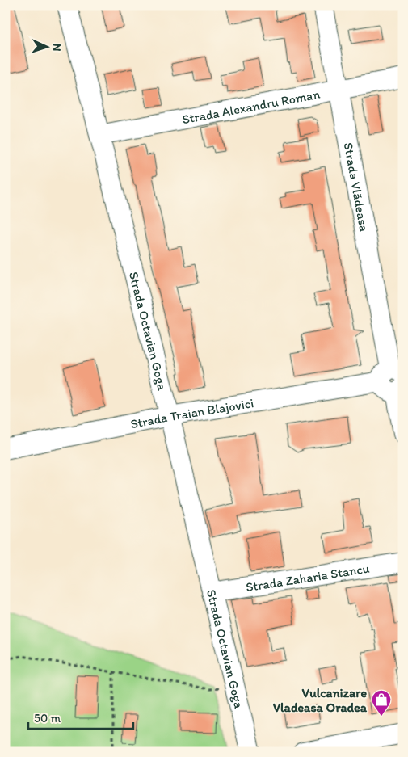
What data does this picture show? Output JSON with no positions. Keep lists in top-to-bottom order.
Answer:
{
  "streets": {
    "street": [
      "Strada Alexandru Roman",
      "Strada Vlădeasa",
      "Strada Octavian Goga",
      "Strada Traian Blajovici",
      "Strada Zaharia Stancu"
    ]
  },
  "crossings": [
    ["Strada Alexandru Roman", "Strada Vlădeasa"],
    ["Strada Alexandru Roman", "Strada Octavian Goga"],
    ["Strada Vlădeasa", "Strada Traian Blajovici"],
    ["Strada Octavian Goga", "Strada Traian Blajovici"],
    ["Strada Octavian Goga", "Strada Zaharia Stancu"]
  ],
  "places": {
    "shop": ["Vulcanizare Vladeasa Oradea"]
  },
  "scale_bar": "50 m",
  "north": "right"
}
